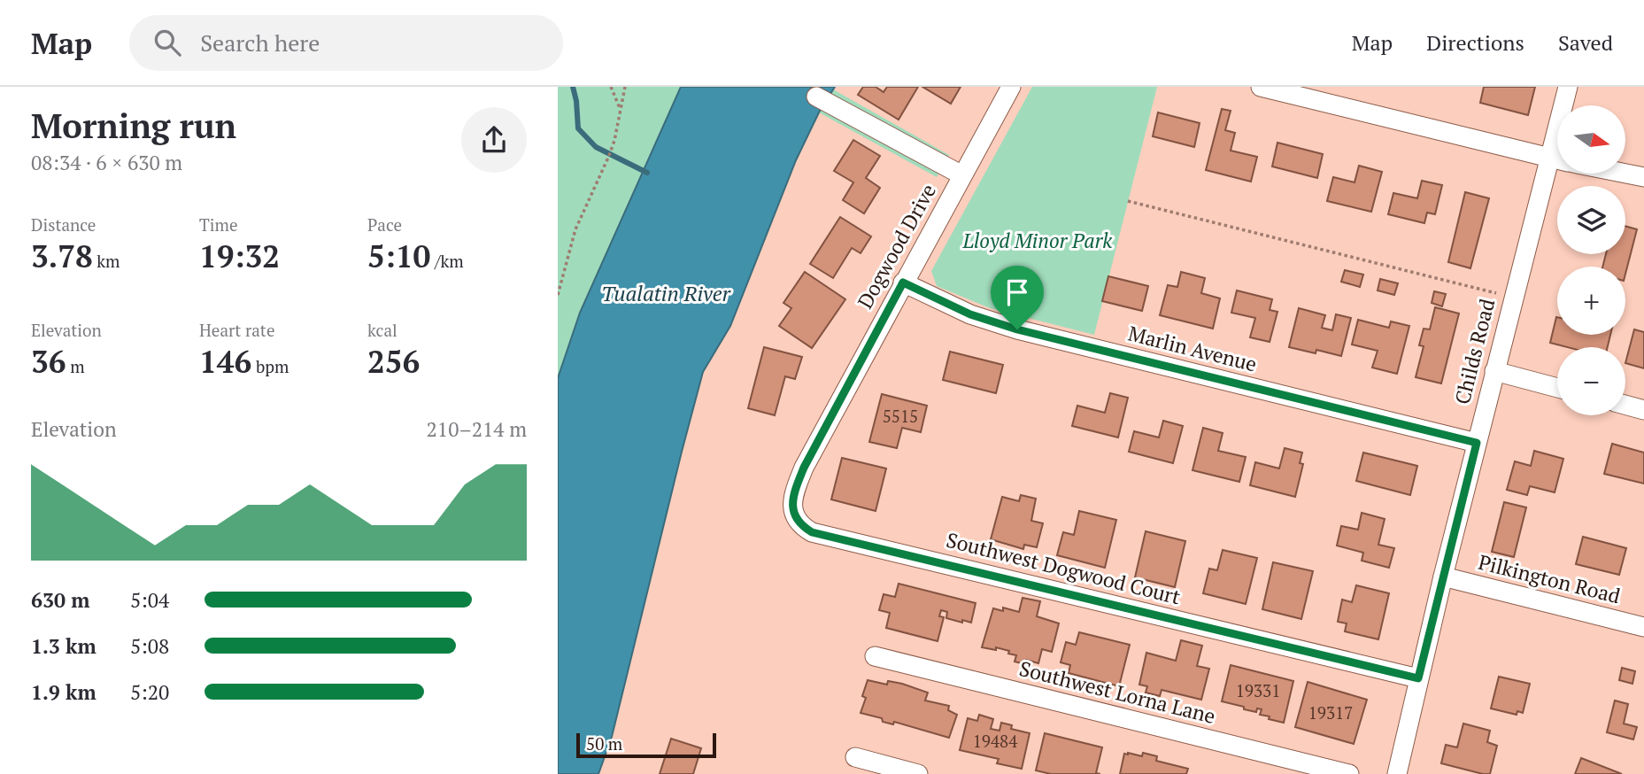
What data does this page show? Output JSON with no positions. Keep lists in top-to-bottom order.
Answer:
{
  "streets": {
    "street": [
      "Dogwood Drive",
      "Marlin Avenue",
      "Childs Road",
      "Southwest Dogwood Court",
      "Pilkington Road",
      "Southwest Lorna Lane"
    ]
  },
  "crossings": [
    ["Dogwood Drive", "Marlin Avenue"],
    ["Dogwood Drive", "Southwest Dogwood Court"],
    ["Marlin Avenue", "Childs Road"],
    ["Childs Road", "Southwest Dogwood Court"],
    ["Childs Road", "Pilkington Road"]
  ],
  "water": ["Tualatin River"],
  "parks": ["Lloyd Minor Park"],
  "house_numbers": [
    "5515",
    "19331",
    "19317",
    "19484"
  ],
  "scale_bar": "50 m",
  "north": "right",
  "page": {
    "header": "Map",
    "search": "Search here",
    "nav": ["Map", "Directions", "Saved"],
    "heading": ["Morning run", "08:34 · 6 × 630 m"],
    "map_buttons": ["+", "−"],
    "stats": [
      ["Distance", "3.78 km"],
      ["Time", "19:32"],
      ["Pace", "5:10 /km"],
      ["Elevation", "36 m"],
      ["Heart rate", "146 bpm"],
      ["kcal", "256"]
    ],
    "chart": ["Elevation", "210–214 m"],
    "list": [
      {
        "name": "630 m",
        "note": "5:04"
      },
      {
        "name": "1.3 km",
        "note": "5:08"
      },
      {
        "name": "1.9 km",
        "note": "5:20"
      }
    ],
    "scale": "50 m"
  }
}
